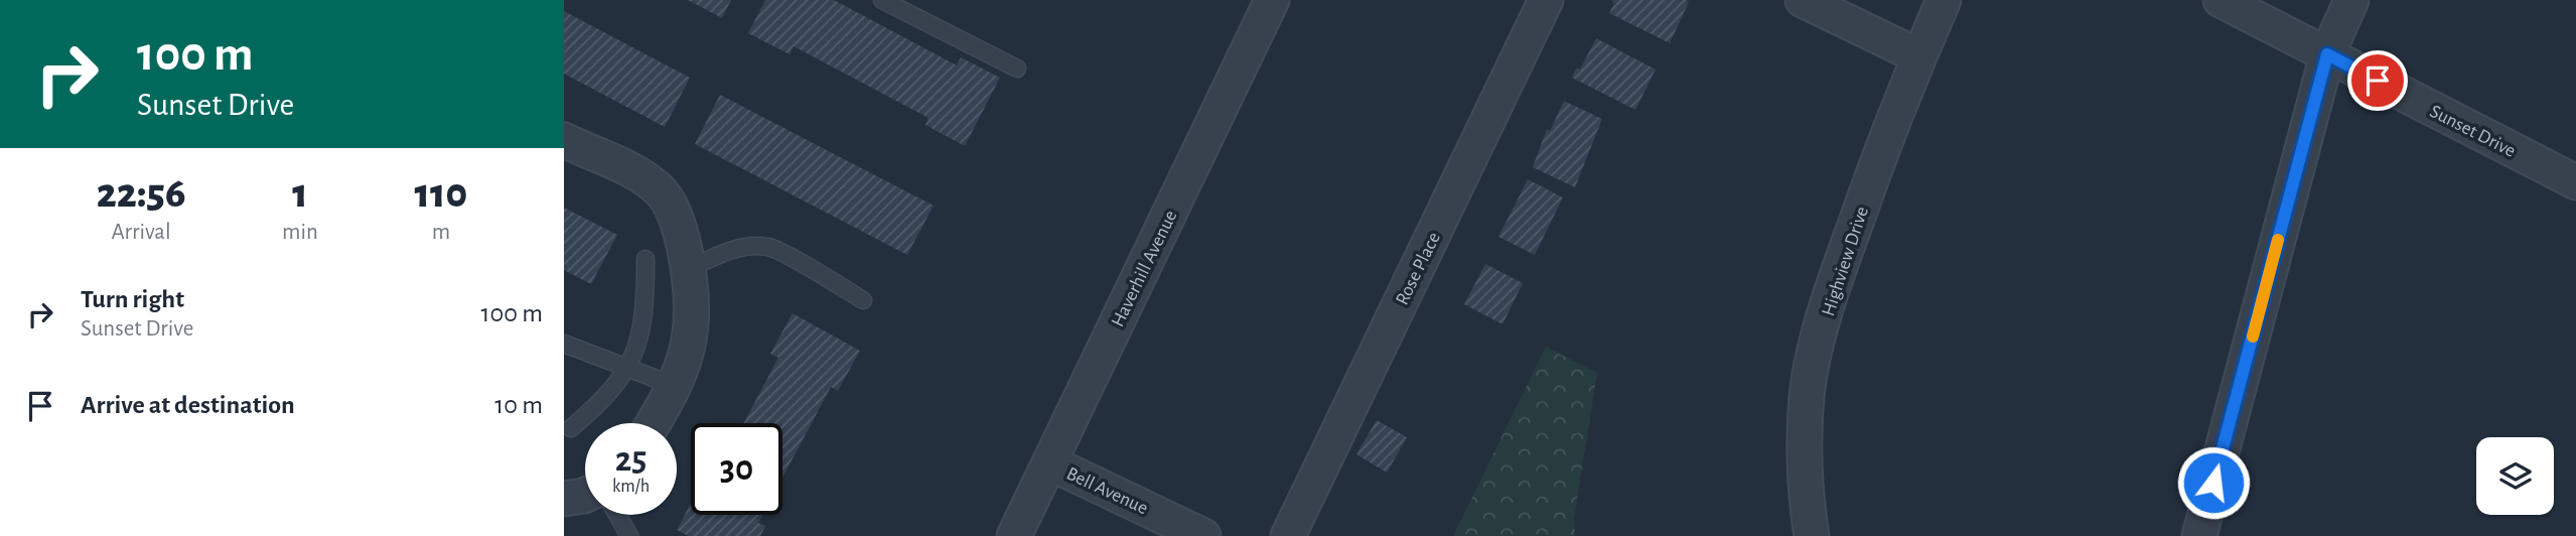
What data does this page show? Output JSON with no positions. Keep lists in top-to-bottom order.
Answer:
{
  "streets": {
    "street": [
      "Sunset Drive",
      "Highview Drive",
      "Haverhill Avenue",
      "Rose Place",
      "Bell Avenue"
    ]
  },
  "crossings": [
    ["Haverhill Avenue", "Bell Avenue"]
  ],
  "page": {
    "turn": ["100 m", "Sunset Drive"],
    "eta": [
      "22:56",
      "Arrival",
      "1",
      "min",
      "110",
      "m"
    ],
    "list": [
      {
        "name": "Turn right",
        "note": "Sunset Drive",
        "value": "100 m"
      },
      {
        "name": "Arrive at destination",
        "value": "10 m"
      }
    ],
    "speed": "25 km/h",
    "limit": "30"
  }
}
